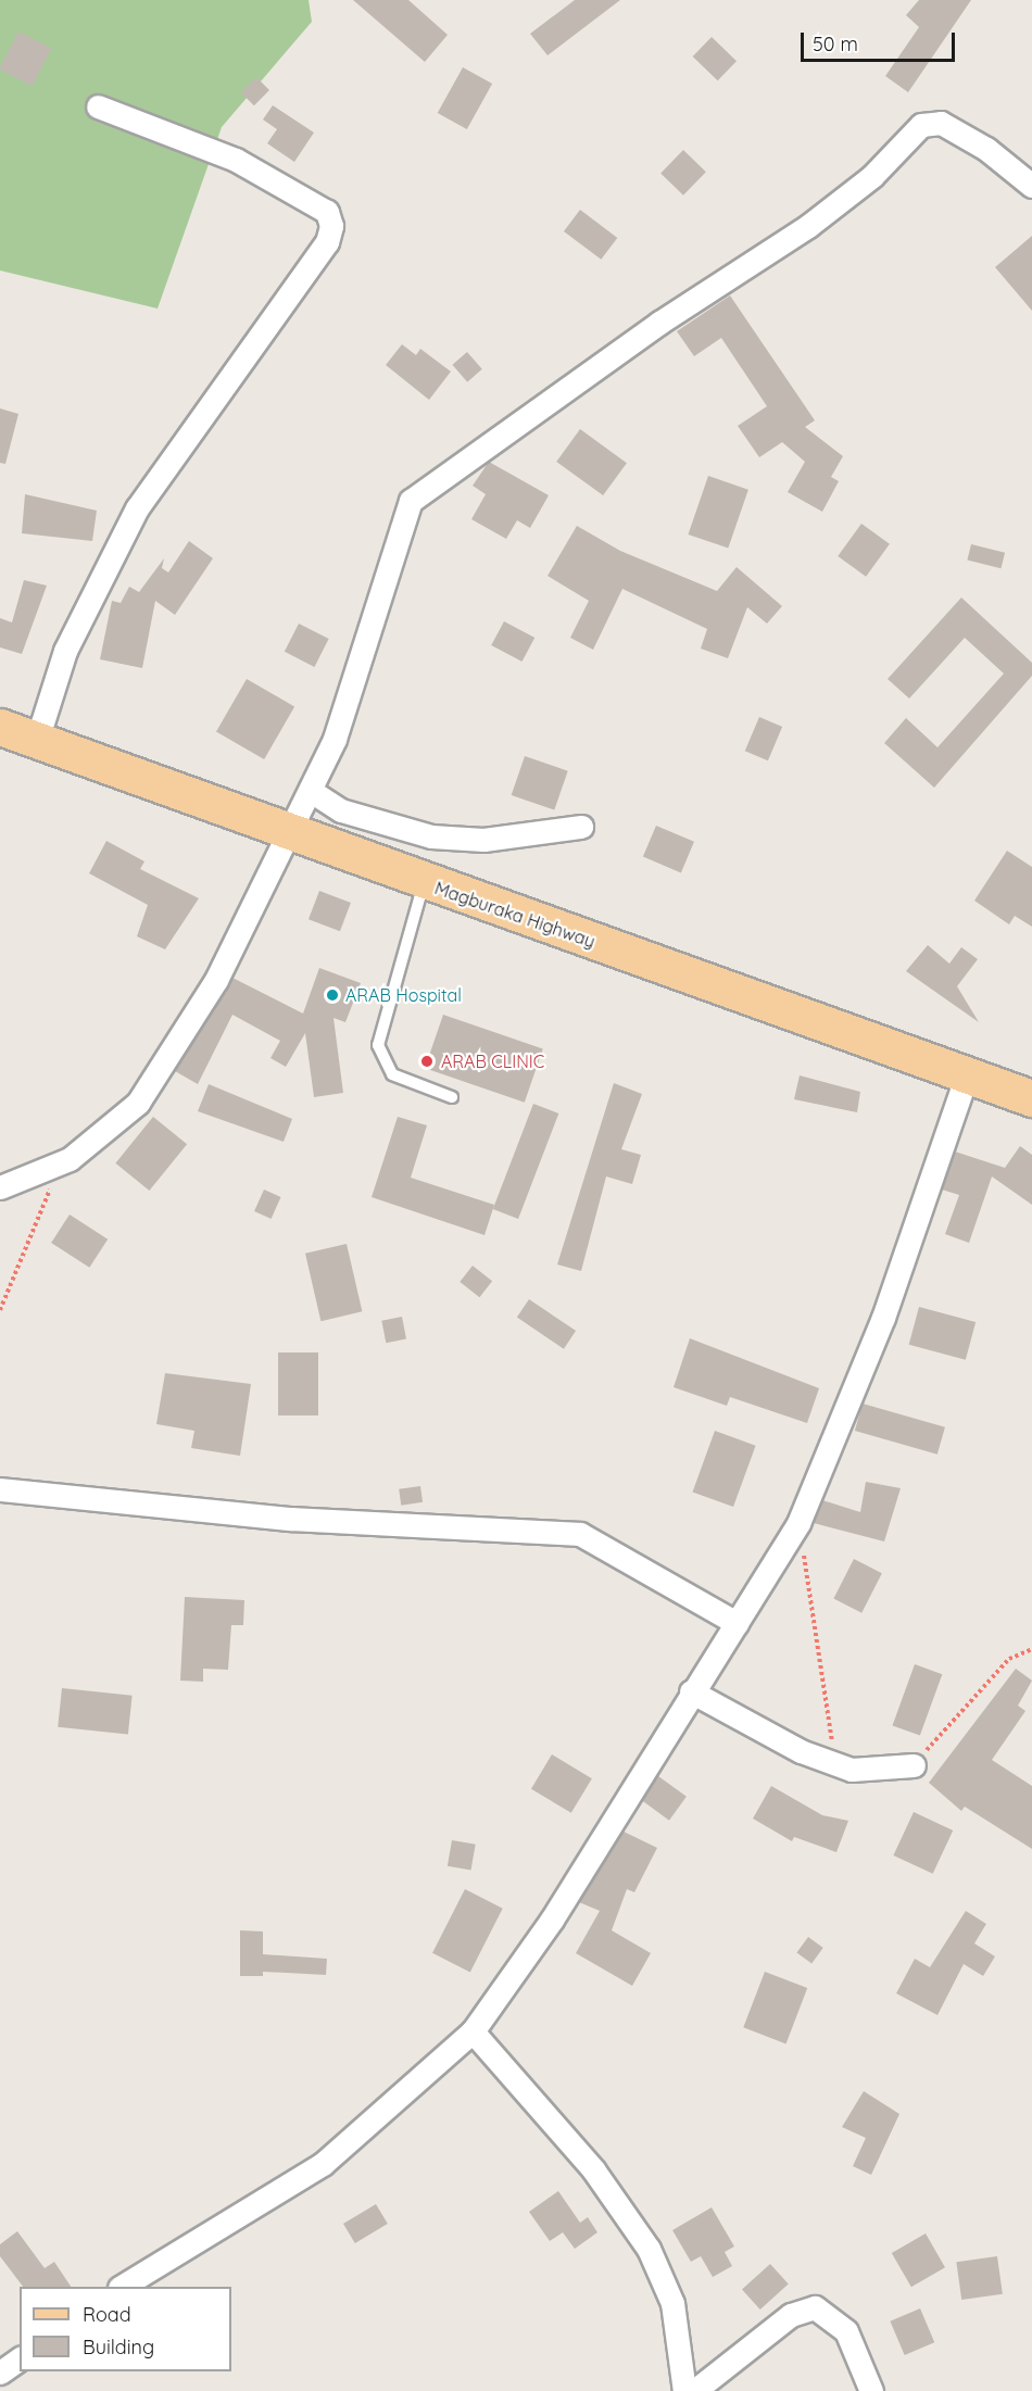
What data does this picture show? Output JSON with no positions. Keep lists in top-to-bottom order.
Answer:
{
  "streets": {
    "main road": ["Magburaka Highway"]
  },
  "places": ["ARAB Hospital", "ARAB CLINIC"],
  "legend": ["Road", "Building"],
  "scale_bar": "50 m"
}
